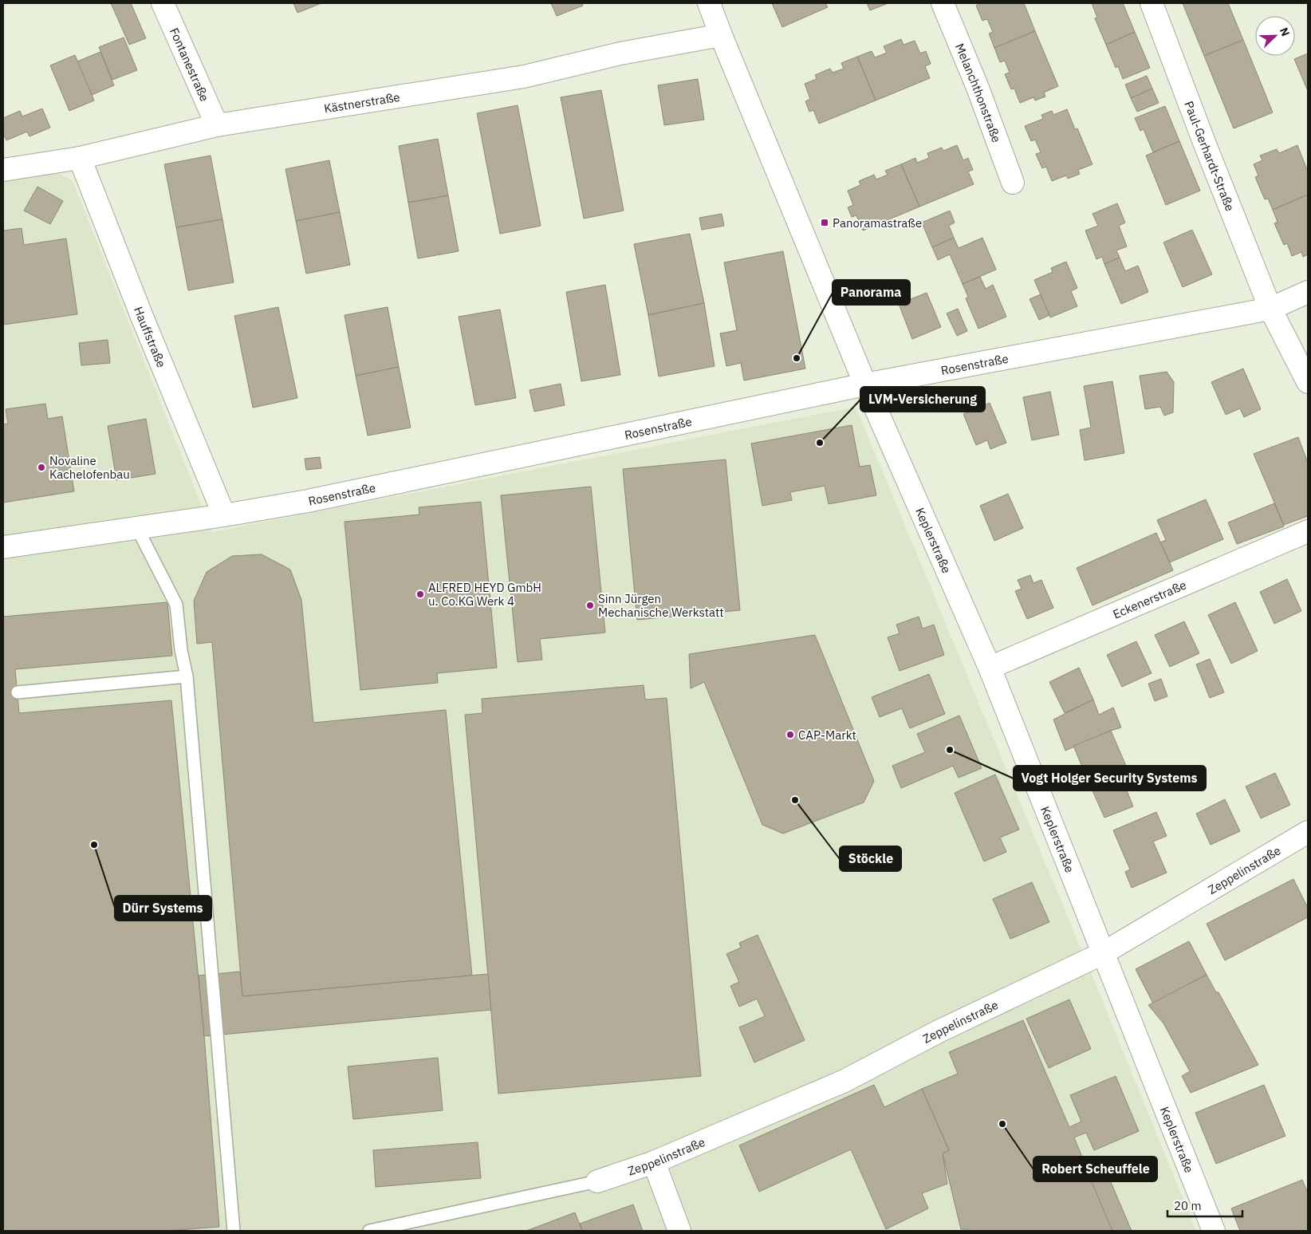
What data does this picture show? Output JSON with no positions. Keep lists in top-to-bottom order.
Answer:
{
  "streets": {
    "street": [
      "Fontanestraße",
      "Melanchthonstraße",
      "Kästnerstraße",
      "Paul-Gerhardt-Straße",
      "Hauffstraße",
      "Rosenstraße",
      "Keplerstraße",
      "Eckenerstraße",
      "Zeppelinstraße"
    ]
  },
  "crossings": [
    ["Fontanestraße", "Kästnerstraße"],
    ["Kästnerstraße", "Hauffstraße"],
    ["Paul-Gerhardt-Straße", "Rosenstraße"],
    ["Hauffstraße", "Rosenstraße"],
    ["Rosenstraße", "Keplerstraße"],
    ["Keplerstraße", "Eckenerstraße"],
    ["Keplerstraße", "Zeppelinstraße"]
  ],
  "places": {
    "transit": ["Panoramastraße"],
    "other": [
      "Panorama",
      "LVM-Versicherung",
      "Novaline Kachelofenbau",
      "ALFRED HEYD GmbH u. Co.KG Werk 4",
      "Sinn Jürgen Mechanische Werkstatt",
      "CAP-Markt",
      "Vogt Holger Security Systems",
      "Stöckle",
      "Dürr Systems",
      "Robert Scheuffele"
    ]
  },
  "scale_bar": "20 m",
  "north": "top right"
}
